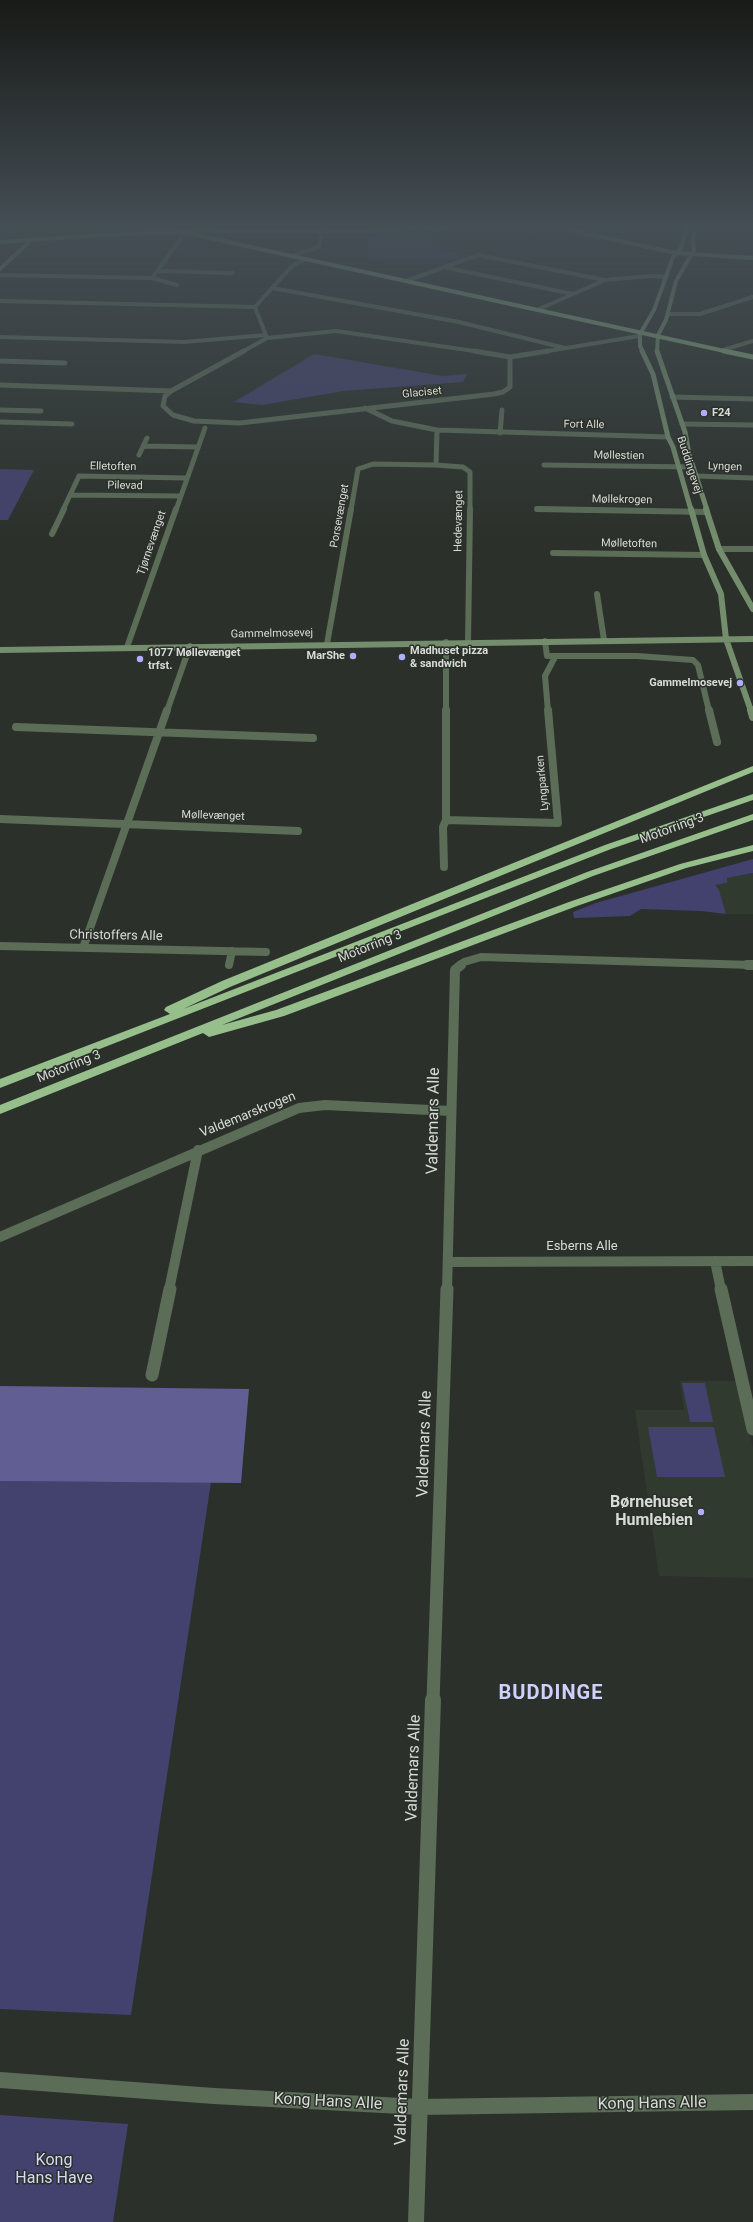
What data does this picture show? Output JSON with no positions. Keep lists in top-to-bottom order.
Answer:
{
  "streets": {
    "highway": ["Motorring 3"],
    "street": [
      "Glaciset",
      "Fort Alle",
      "Møllestien",
      "Buddingevej",
      "Elletoften",
      "Lyngen",
      "Pilevad",
      "Møllekrogen",
      "Porsevænget",
      "Hedevænget",
      "Tjørnevænget",
      "Mølletoften",
      "Gammelmosevej",
      "Lyngparken",
      "Møllevænget",
      "Christoffers Alle",
      "Valdemarskrogen",
      "Valdemars Alle",
      "Esberns Alle",
      "Kong Hans Alle"
    ]
  },
  "crossings": [
    ["Glaciset", "Fort Alle"],
    ["Fort Alle", "Buddingevej"],
    ["Møllestien", "Buddingevej"],
    ["Buddingevej", "Lyngen"],
    ["Buddingevej", "Møllekrogen"],
    ["Buddingevej", "Mølletoften"],
    ["Buddingevej", "Gammelmosevej"],
    ["Elletoften", "Pilevad"],
    ["Elletoften", "Tjørnevænget"],
    ["Pilevad", "Tjørnevænget"],
    ["Porsevænget", "Hedevænget"],
    ["Porsevænget", "Gammelmosevej"],
    ["Hedevænget", "Gammelmosevej"],
    ["Tjørnevænget", "Gammelmosevej"],
    ["Valdemarskrogen", "Valdemars Alle"],
    ["Valdemars Alle", "Esberns Alle"],
    ["Valdemars Alle", "Kong Hans Alle"]
  ],
  "districts": ["BUDDINGE"],
  "parks": ["Kong Hans Have"],
  "places": [
    "F24",
    "MarShe",
    "Madhuset pizza & sandwich",
    "1077 Møllevænget trfst.",
    "Gammelmosevej",
    "Børnehuset Humlebien"
  ]
}
